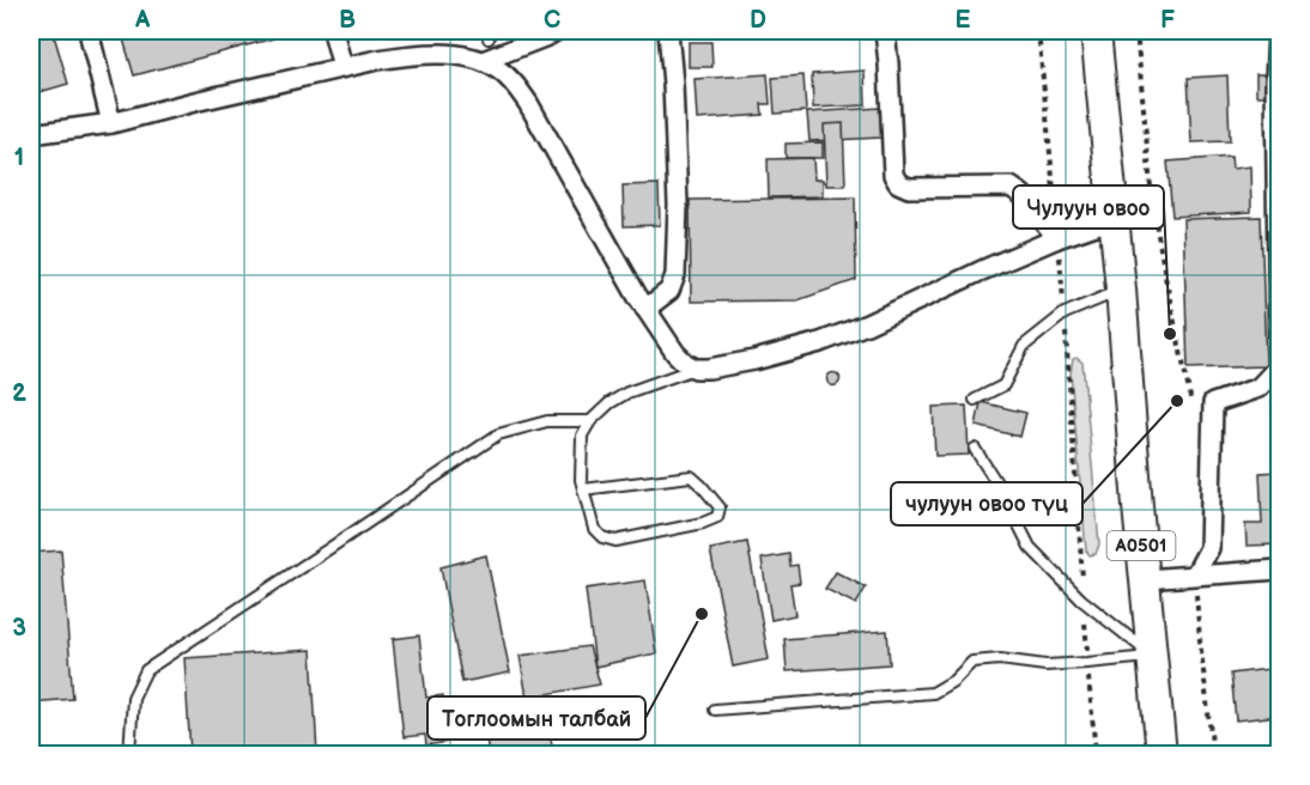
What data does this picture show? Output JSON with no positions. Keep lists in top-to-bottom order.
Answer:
{
  "streets": {
    "highway": ["A0501"]
  },
  "places": ["Чулуун овоо", "чулуун овоо түц", "Тоглоомын талбай"],
  "grid": {
    "columns": [
      "A",
      "B",
      "C",
      "D",
      "E",
      "F"
    ],
    "rows": ["1", "2", "3"]
  }
}
